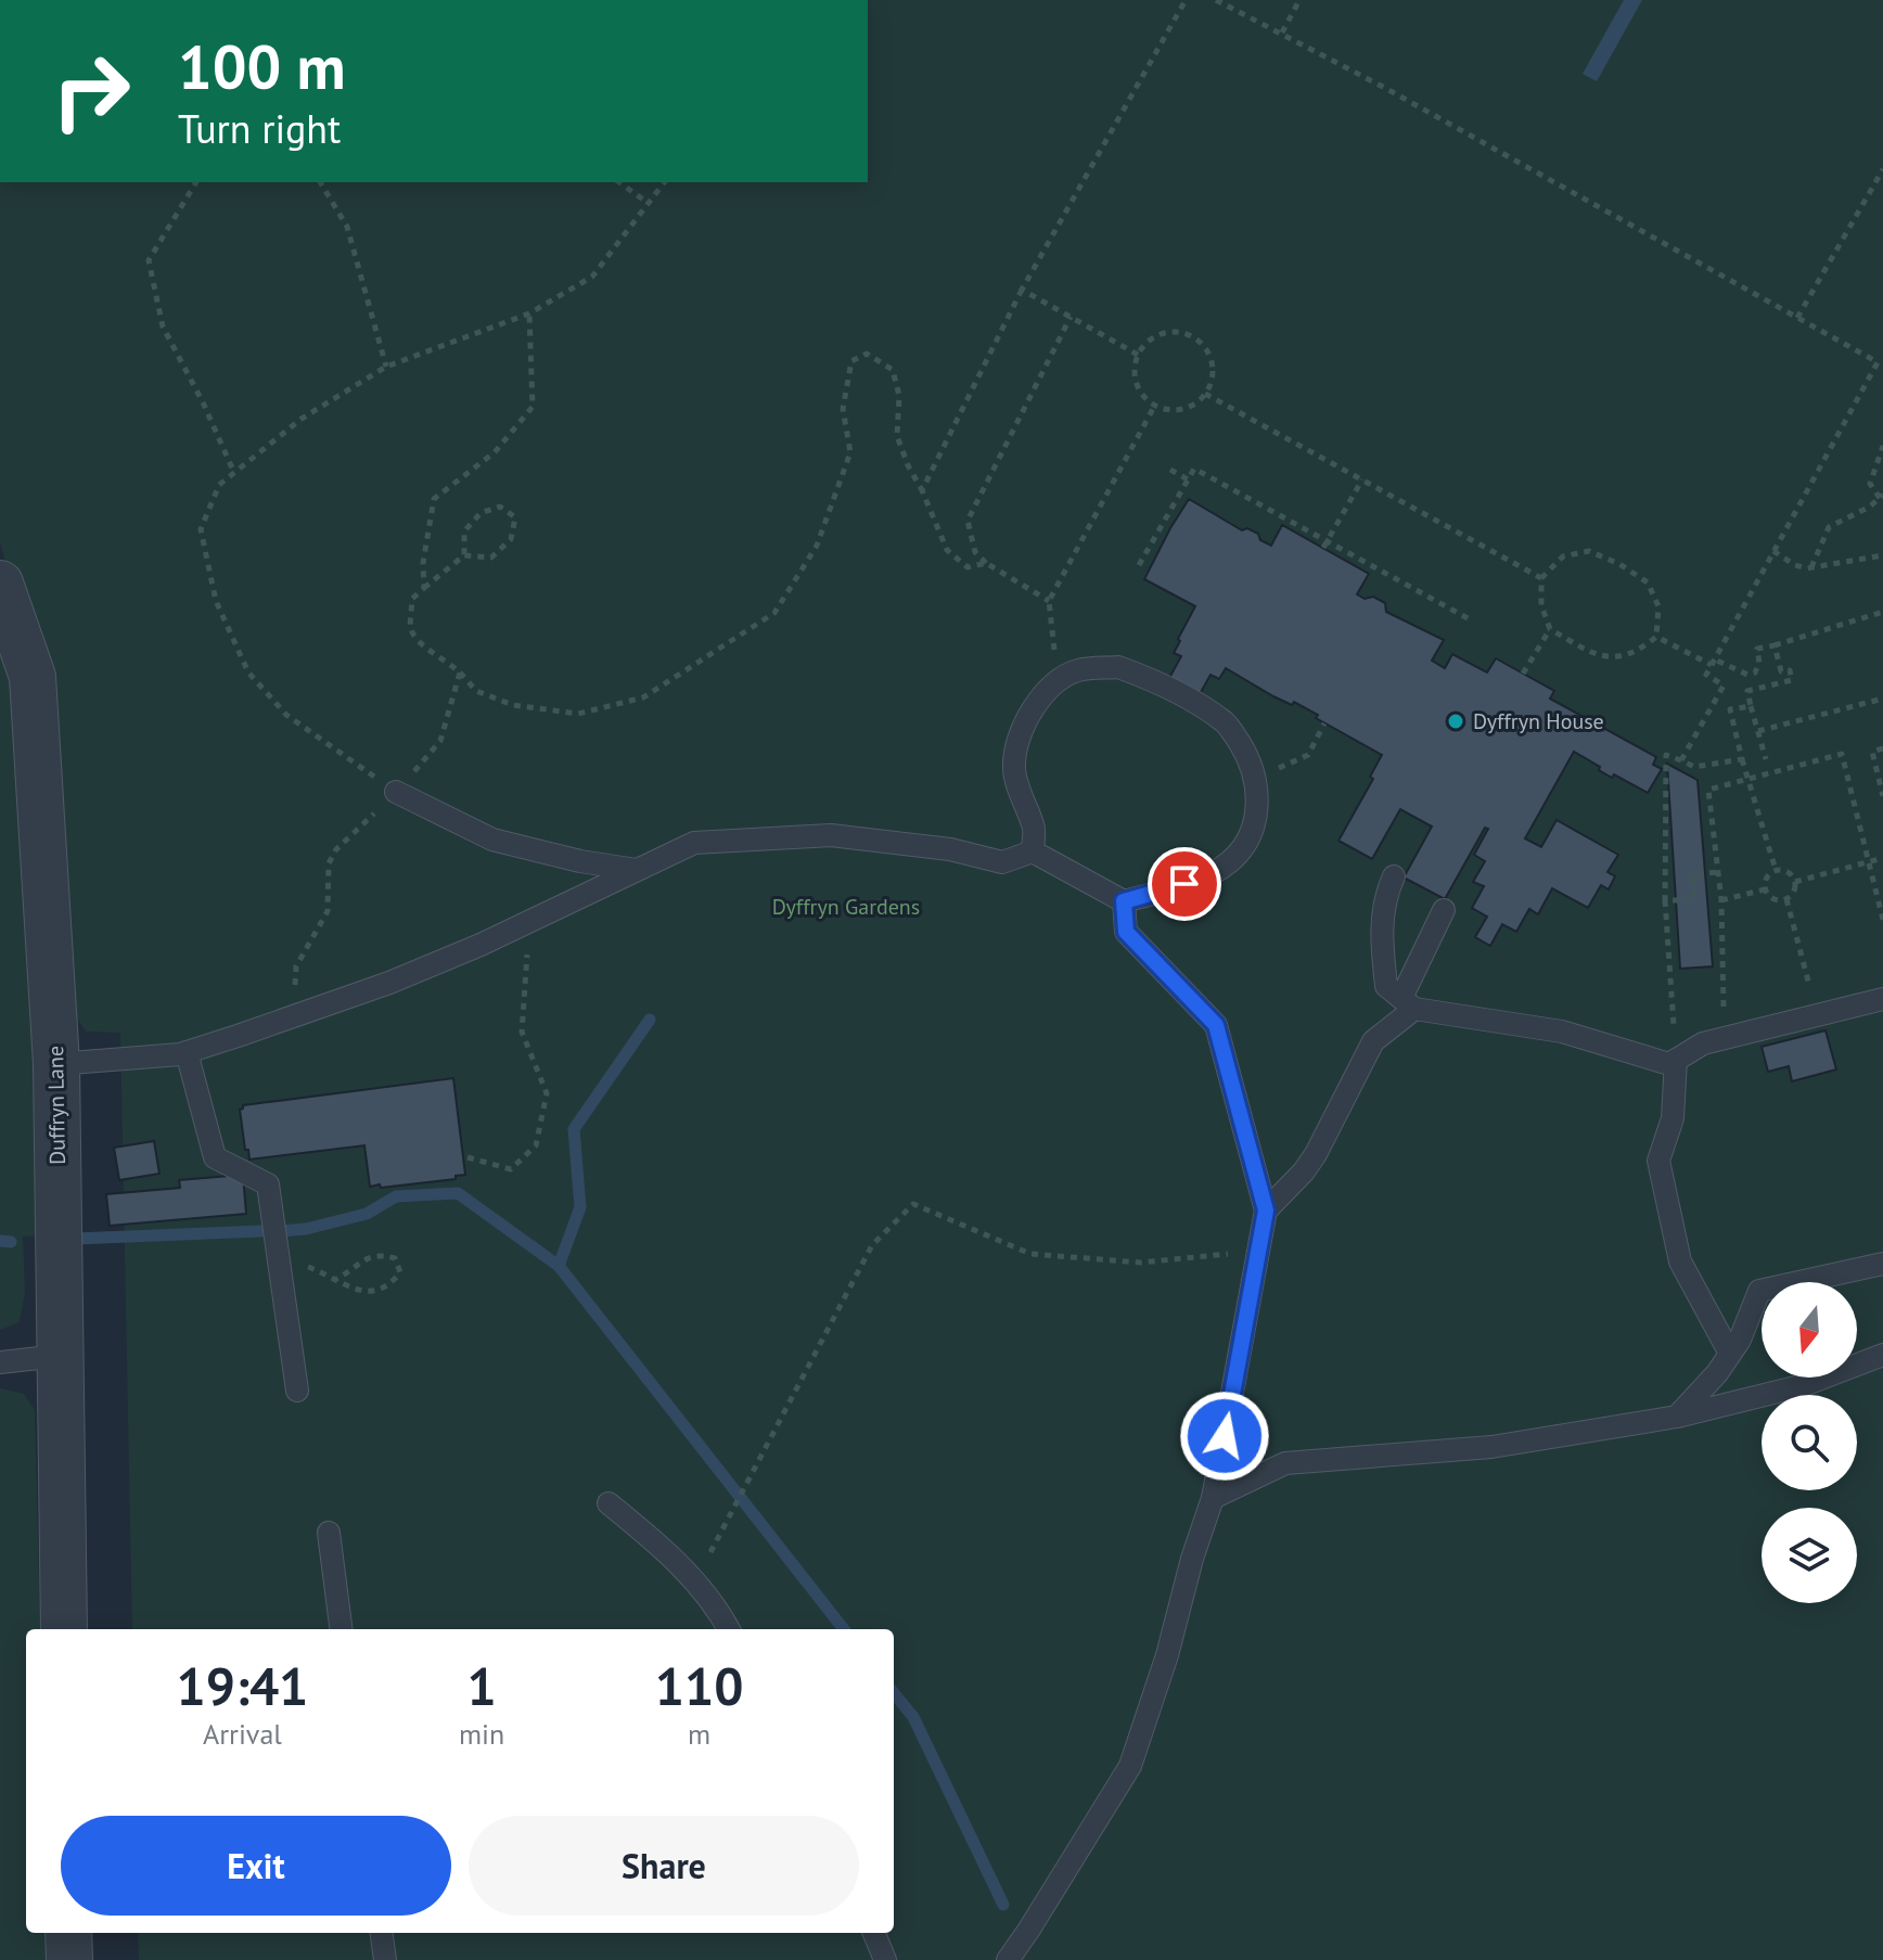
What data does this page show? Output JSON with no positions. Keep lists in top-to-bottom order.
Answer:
{
  "streets": {
    "street": ["Duffryn Lane"]
  },
  "parks": ["Dyffryn Gardens"],
  "places": ["Dyffryn House"],
  "north": "bottom",
  "page": {
    "turn": ["100 m", "Turn right"],
    "eta": [
      "19:41",
      "Arrival",
      "1",
      "min",
      "110",
      "m"
    ],
    "buttons": ["Exit", "Share"]
  }
}
